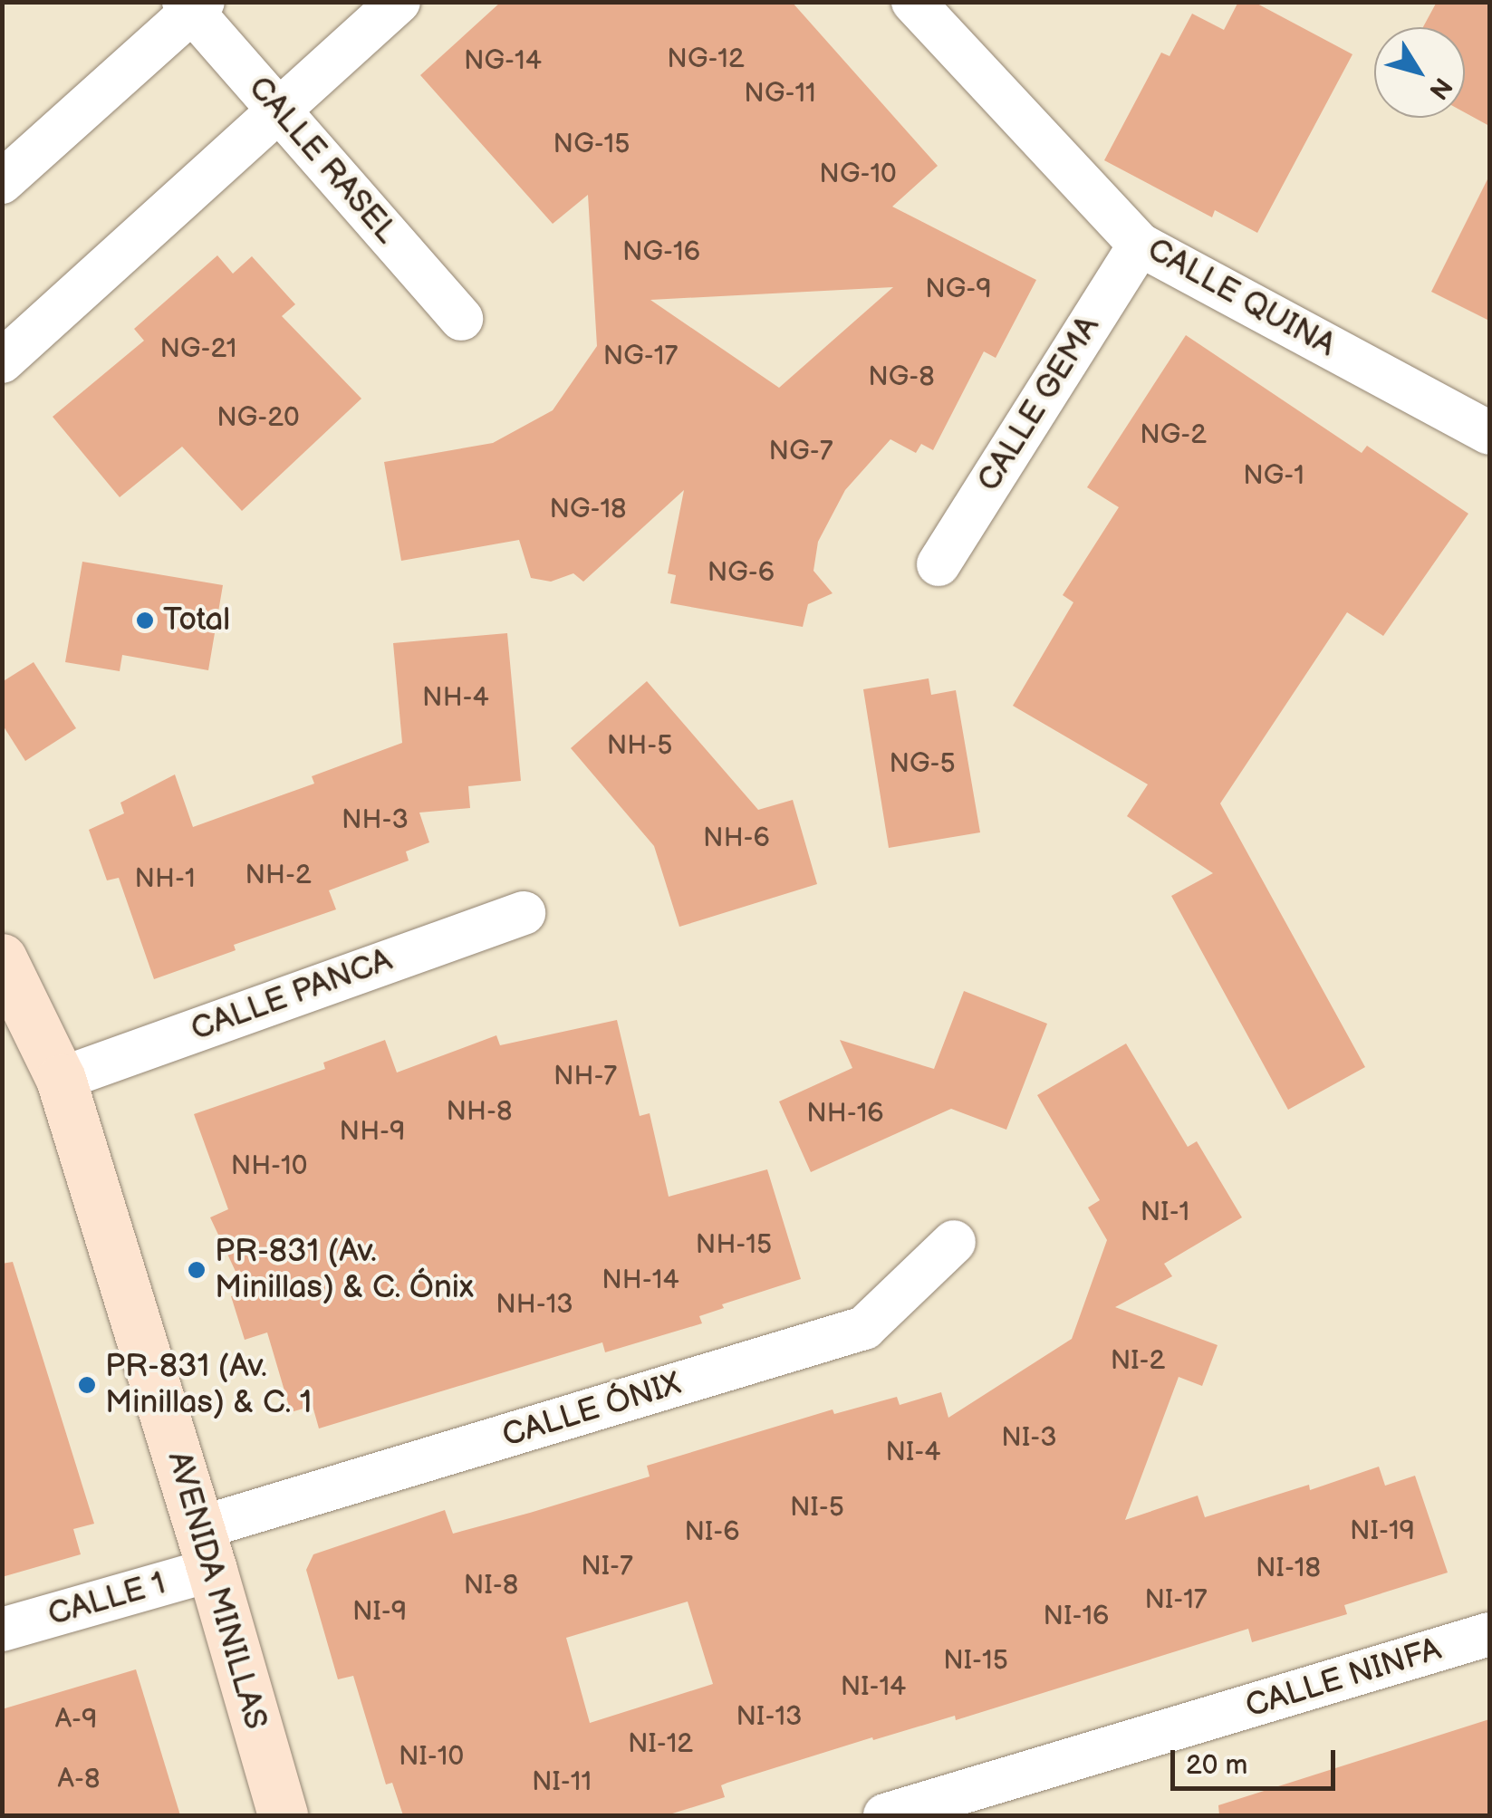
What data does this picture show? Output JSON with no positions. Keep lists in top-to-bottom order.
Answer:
{
  "streets": {
    "street": [
      "CALLE RASEL",
      "CALLE QUINA",
      "CALLE GEMA",
      "CALLE PANCA",
      "CALLE ÓNIX",
      "AVENIDA MINILLAS",
      "CALLE 1",
      "CALLE NINFA"
    ]
  },
  "crossings": [
    ["CALLE QUINA", "CALLE GEMA"],
    ["CALLE PANCA", "AVENIDA MINILLAS"],
    ["CALLE ÓNIX", "AVENIDA MINILLAS"],
    ["CALLE ÓNIX", "CALLE 1"],
    ["AVENIDA MINILLAS", "CALLE 1"]
  ],
  "places": ["Total", "PR-831 (Av. Minillas) & C. Ónix", "PR-831 (Av. Minillas) & C. 1"],
  "house_numbers": [
    "NG-12",
    "NG-14",
    "NG-11",
    "NG-15",
    "NG-10",
    "NG-16",
    "NG-9",
    "NG-21",
    "NG-17",
    "NG-8",
    "NG-20",
    "NG-2",
    "NG-7",
    "NG-1",
    "NG-18",
    "NG-6",
    "NH-4",
    "NH-5",
    "NG-5",
    "NH-3",
    "NH-6",
    "NH-2",
    "NH-1",
    "NH-7",
    "NH-8",
    "NH-16",
    "NH-9",
    "NH-10",
    "NI-1",
    "NH-15",
    "NH-14",
    "NH-13",
    "NI-2",
    "NI-3",
    "NI-4",
    "NI-5",
    "NI-19",
    "NI-6",
    "NI-7",
    "NI-18",
    "NI-8",
    "NI-17",
    "NI-9",
    "NI-16",
    "NI-15",
    "NI-14",
    "NI-13",
    "A-9",
    "NI-12",
    "NI-10",
    "A-8",
    "NI-11"
  ],
  "scale_bar": "20 m",
  "north": "bottom right"
}
